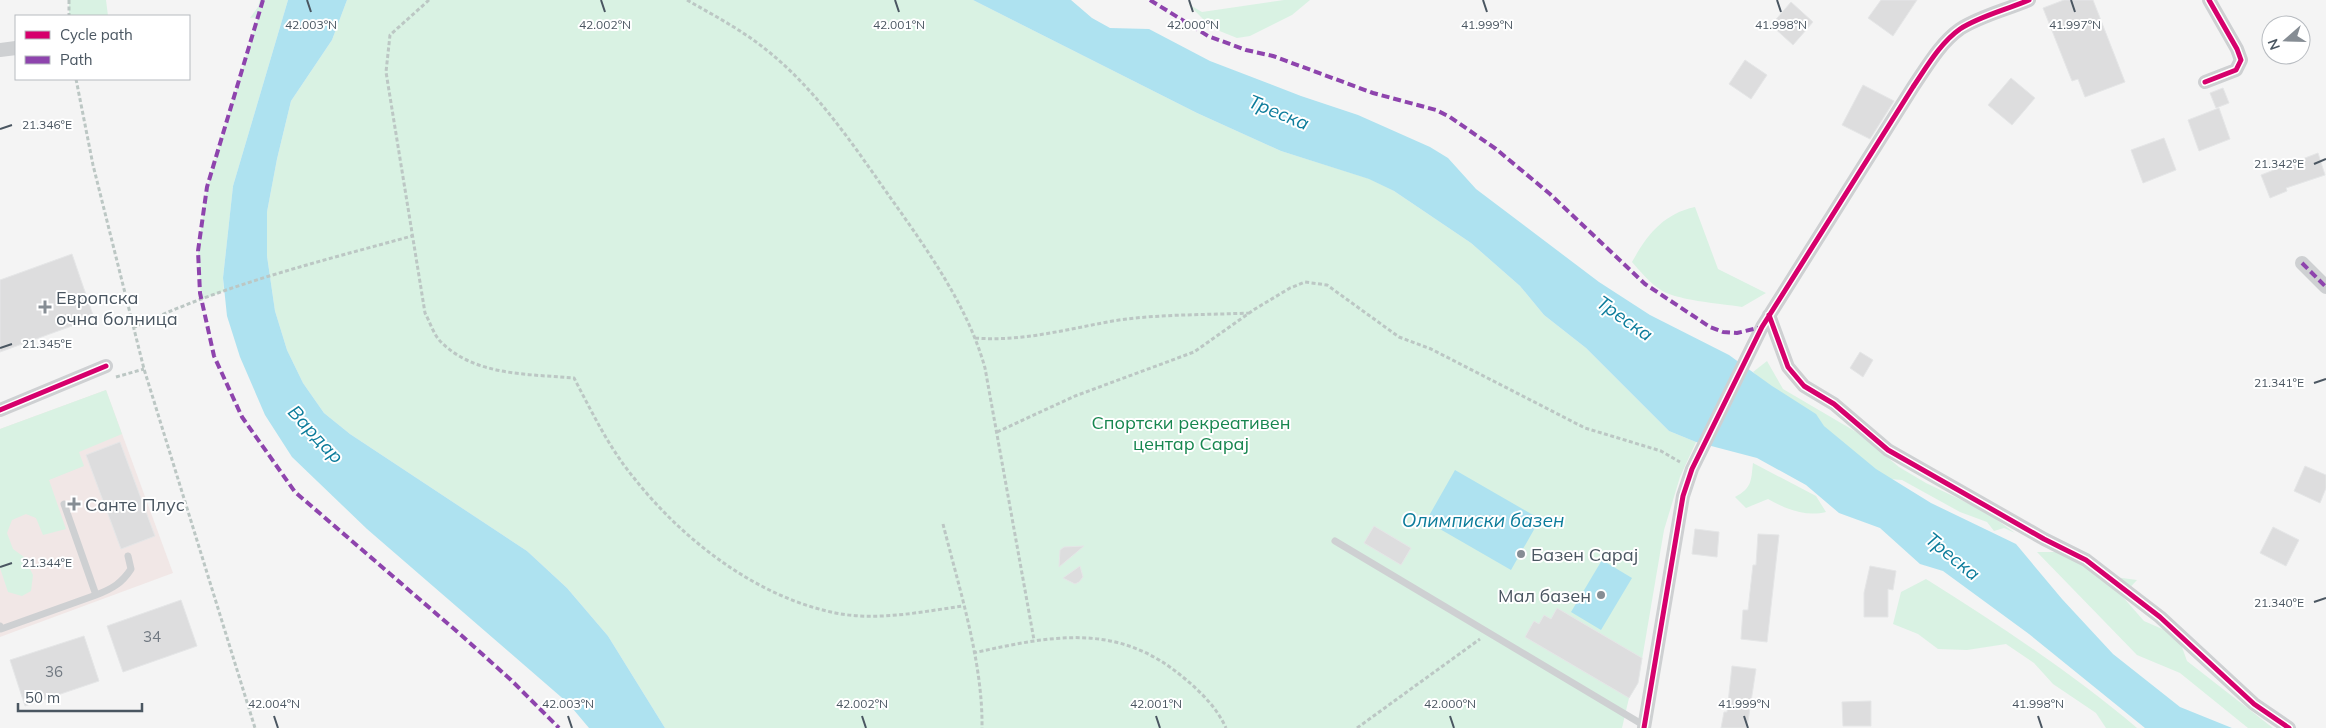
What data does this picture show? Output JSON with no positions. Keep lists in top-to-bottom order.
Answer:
{
  "water": ["Треска", "Вардар", "Олимписки базен"],
  "parks": ["Спортски рекреативен центар Сарај"],
  "places": {
    "health": ["Европска очна болница", "Санте Плус"],
    "other": ["Базен Сарај", "Мал базен"]
  },
  "house_numbers": ["34", "36"],
  "legend": ["Cycle path", "Path"],
  "scale_bar": "50 m",
  "north": "left",
  "coordinates": [
    "42.003°N",
    "42.002°N",
    "42.001°N",
    "42.000°N",
    "41.998°N",
    "41.997°N",
    "41.999°N",
    "21.346°E",
    "21.342°E",
    "21.345°E",
    "21.341°E",
    "21.344°E",
    "21.340°E",
    "42.004°N"
  ]
}
